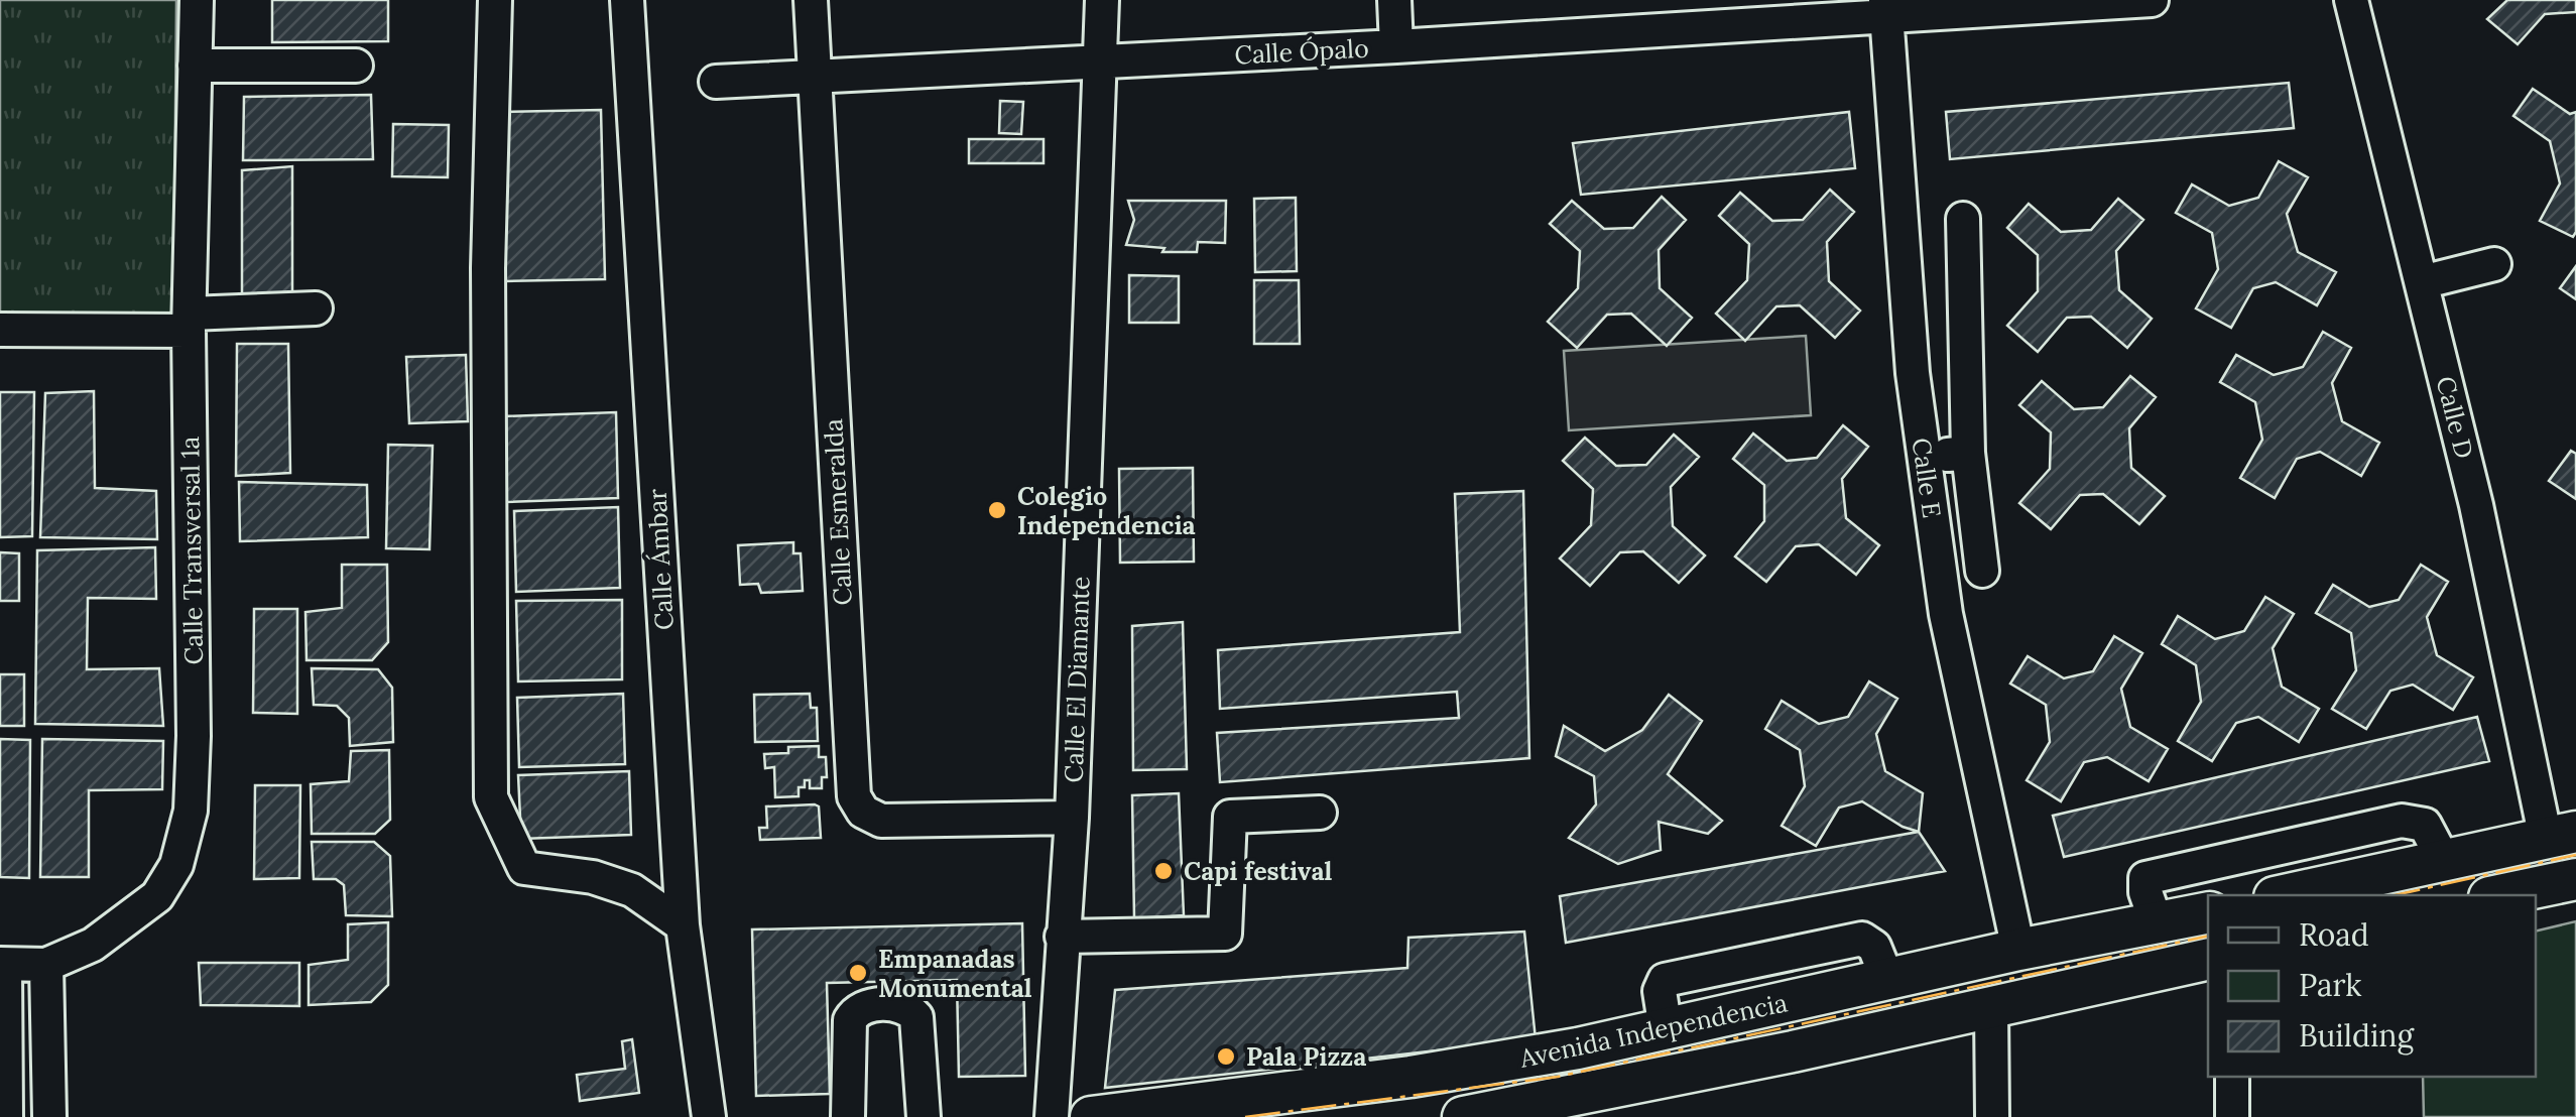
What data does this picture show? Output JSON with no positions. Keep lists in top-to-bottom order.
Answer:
{
  "streets": {
    "main road": ["Avenida Independencia"],
    "street": [
      "Calle Ópalo",
      "Calle D",
      "Calle E",
      "Calle Esmeralda",
      "Calle Transversal 1a",
      "Calle Ámbar",
      "Calle El Diamante"
    ]
  },
  "crossings": [
    ["Calle Ópalo", "Calle E"],
    ["Calle Ópalo", "Calle Esmeralda"],
    ["Calle Ópalo", "Calle El Diamante"],
    ["Calle E", "Avenida Independencia"],
    ["Calle Esmeralda", "Calle El Diamante"]
  ],
  "places": [
    "Colegio Independencia",
    "Capi festival",
    "Empanadas Monumental",
    "Pala Pizza"
  ],
  "legend": ["Road", "Park", "Building"]
}
